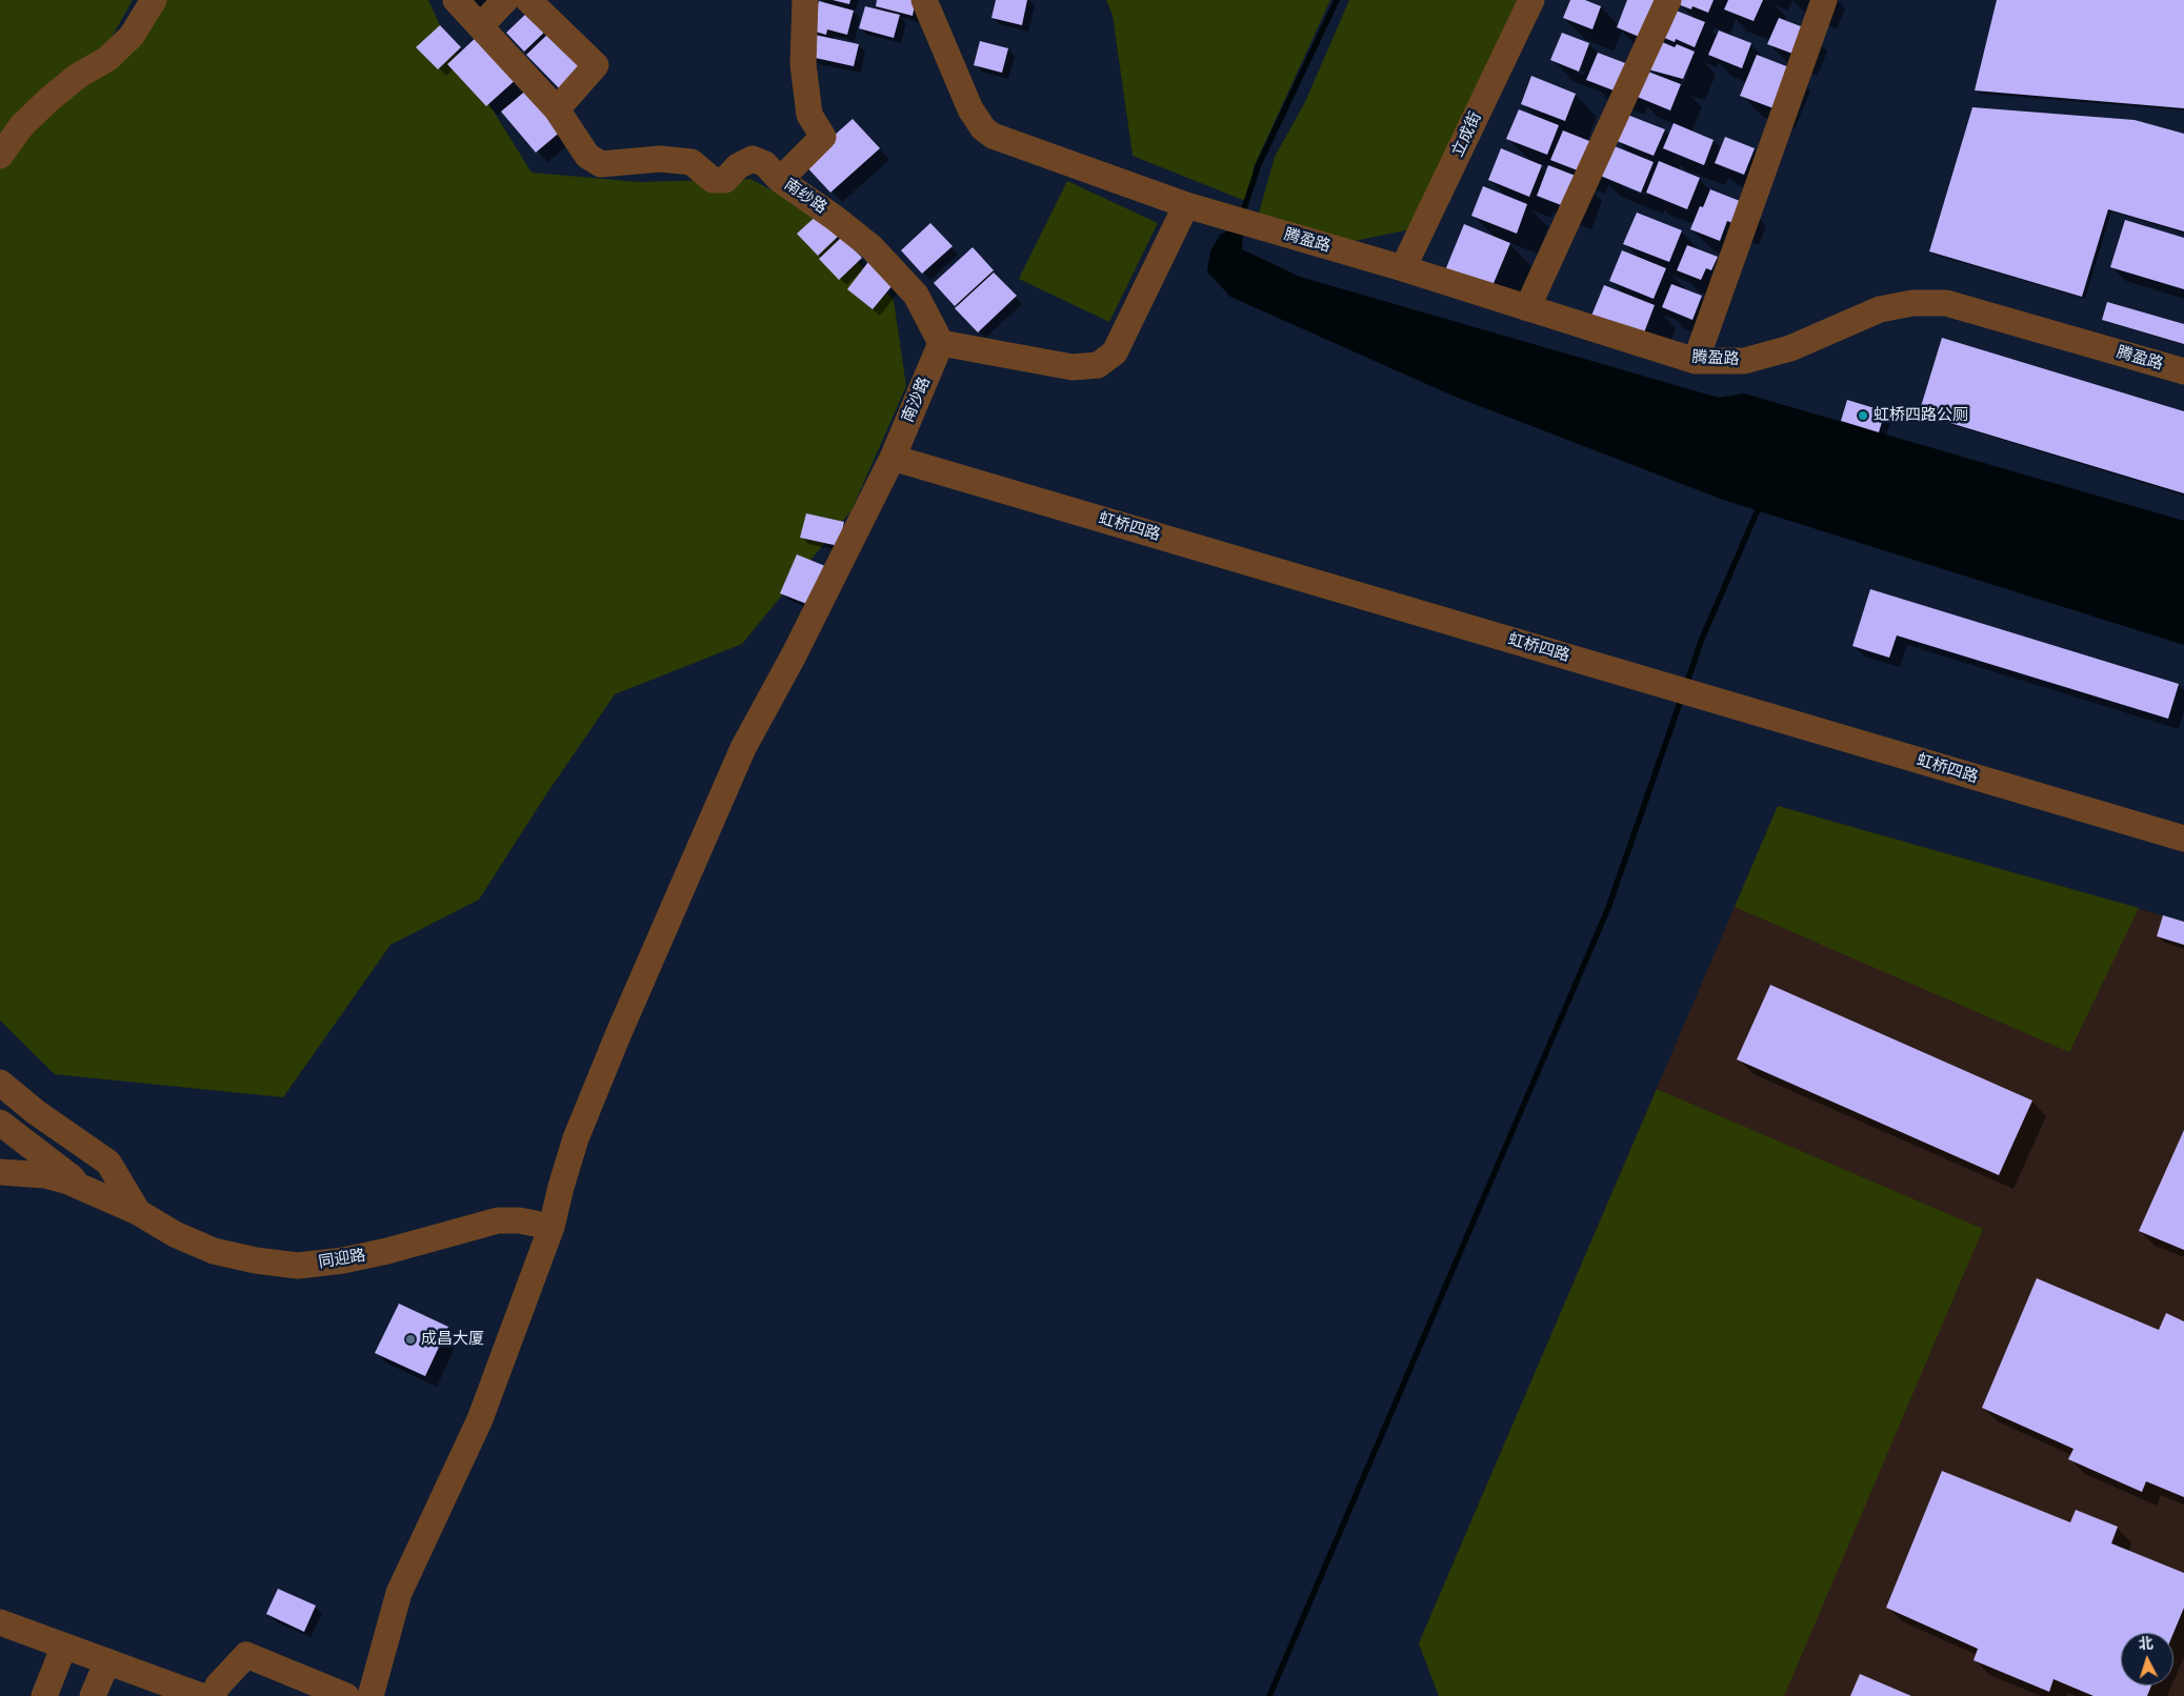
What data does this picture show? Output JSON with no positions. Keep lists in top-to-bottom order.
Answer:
{
  "streets": {
    "street": [
      "立成街",
      "南纱路",
      "腾盈路",
      "南沙路",
      "虹桥四路",
      "同迎路"
    ]
  },
  "crossings": [
    ["立成街", "腾盈路"],
    ["南纱路", "南沙路"],
    ["南沙路", "虹桥四路"],
    ["南沙路", "同迎路"]
  ],
  "places": ["虹桥四路公厕", "成昌大厦"],
  "north": "top"
}
